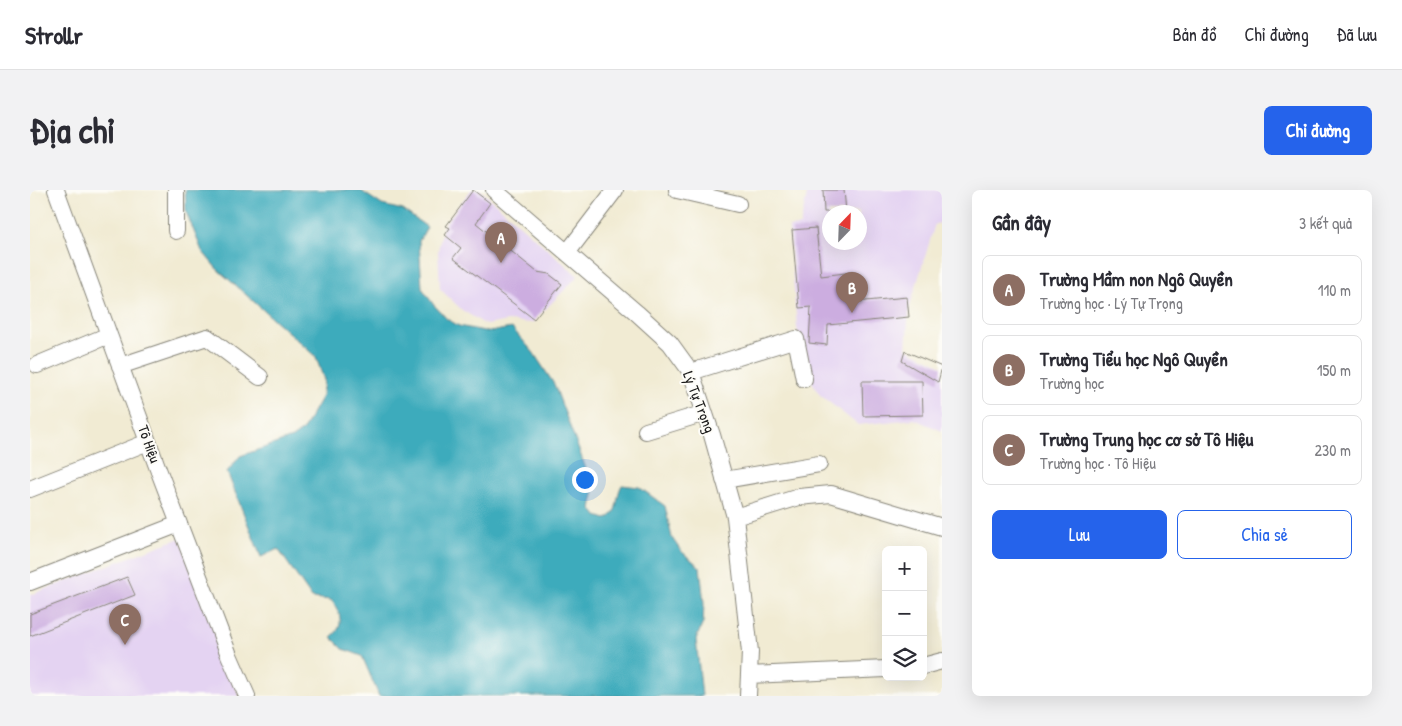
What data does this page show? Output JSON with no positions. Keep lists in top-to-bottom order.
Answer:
{
  "streets": {
    "street": ["Lý Tự Trọng", "Tô Hiệu"]
  },
  "north": "top right",
  "page": {
    "header": "Strollr",
    "nav": ["Bản đồ", "Chỉ đường", "Đã lưu"],
    "buttons": [
      "Chỉ đường",
      ["Lưu", "Chia sẻ"]
    ],
    "title": "Địa chỉ",
    "heading": ["Gần đây", "3 kết quả"],
    "pins": ["A", "B", "C"],
    "list": [
      {
        "mark": "A",
        "name": "Trường Mầm non Ngô Quyền",
        "note": "Trường học · Lý Tự Trọng",
        "value": "110 m"
      },
      {
        "mark": "B",
        "name": "Trường Tiểu học Ngô Quyền",
        "note": "Trường học",
        "value": "150 m"
      },
      {
        "mark": "C",
        "name": "Trường Trung học cơ sở Tô Hiệu",
        "note": "Trường học · Tô Hiệu",
        "value": "230 m"
      }
    ],
    "map_buttons": ["+", "−"]
  }
}
